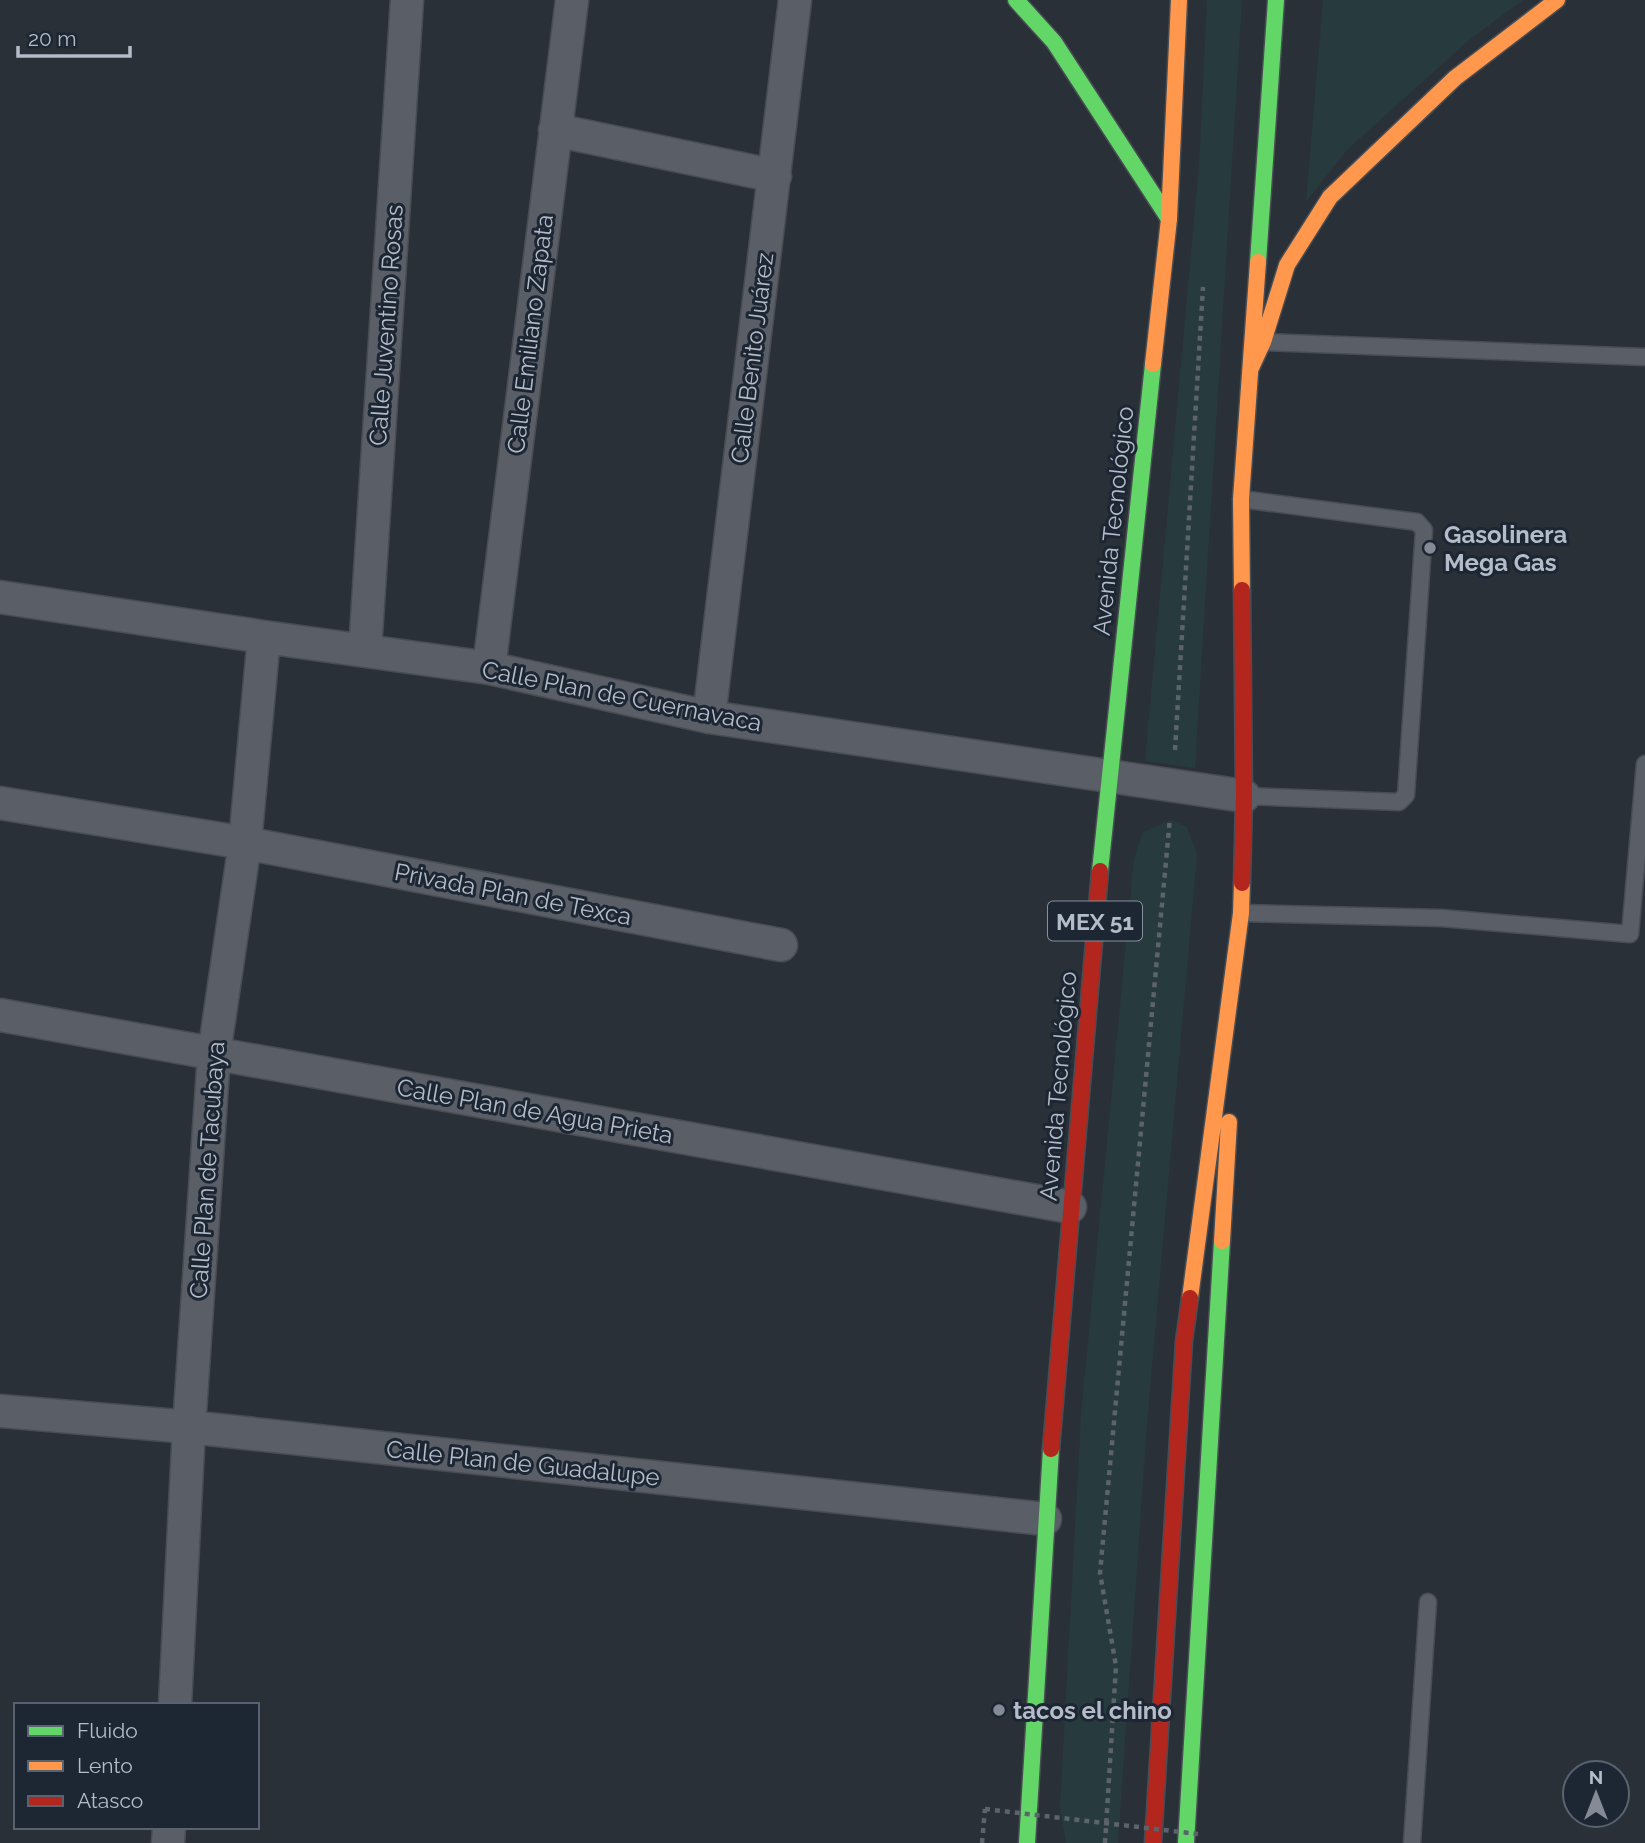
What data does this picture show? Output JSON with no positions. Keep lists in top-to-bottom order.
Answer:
{
  "streets": {
    "main road": ["Avenida Tecnológico", "MEX 51"],
    "street": [
      "Calle Juventino Rosas",
      "Calle Emiliano Zapata",
      "Calle Benito Juárez",
      "Calle Plan de Cuernavaca",
      "Privada Plan de Texca",
      "Calle Plan de Agua Prieta",
      "Calle Plan de Tacubaya",
      "Calle Plan de Guadalupe"
    ]
  },
  "crossings": [
    ["Calle Juventino Rosas", "Calle Plan de Cuernavaca"],
    ["Calle Emiliano Zapata", "Calle Plan de Cuernavaca"],
    ["Calle Benito Juárez", "Calle Plan de Cuernavaca"],
    ["Avenida Tecnológico", "Calle Plan de Cuernavaca"],
    ["Avenida Tecnológico", "Calle Plan de Agua Prieta"],
    ["Avenida Tecnológico", "Calle Plan de Guadalupe"],
    ["Calle Plan de Cuernavaca", "Calle Plan de Tacubaya"],
    ["Privada Plan de Texca", "Calle Plan de Tacubaya"],
    ["Calle Plan de Agua Prieta", "Calle Plan de Tacubaya"],
    ["Calle Plan de Tacubaya", "Calle Plan de Guadalupe"]
  ],
  "places": ["Gasolinera Mega Gas", "tacos el chino"],
  "legend": ["Fluido", "Lento", "Atasco"],
  "scale_bar": "20 m",
  "north": "top"
}
